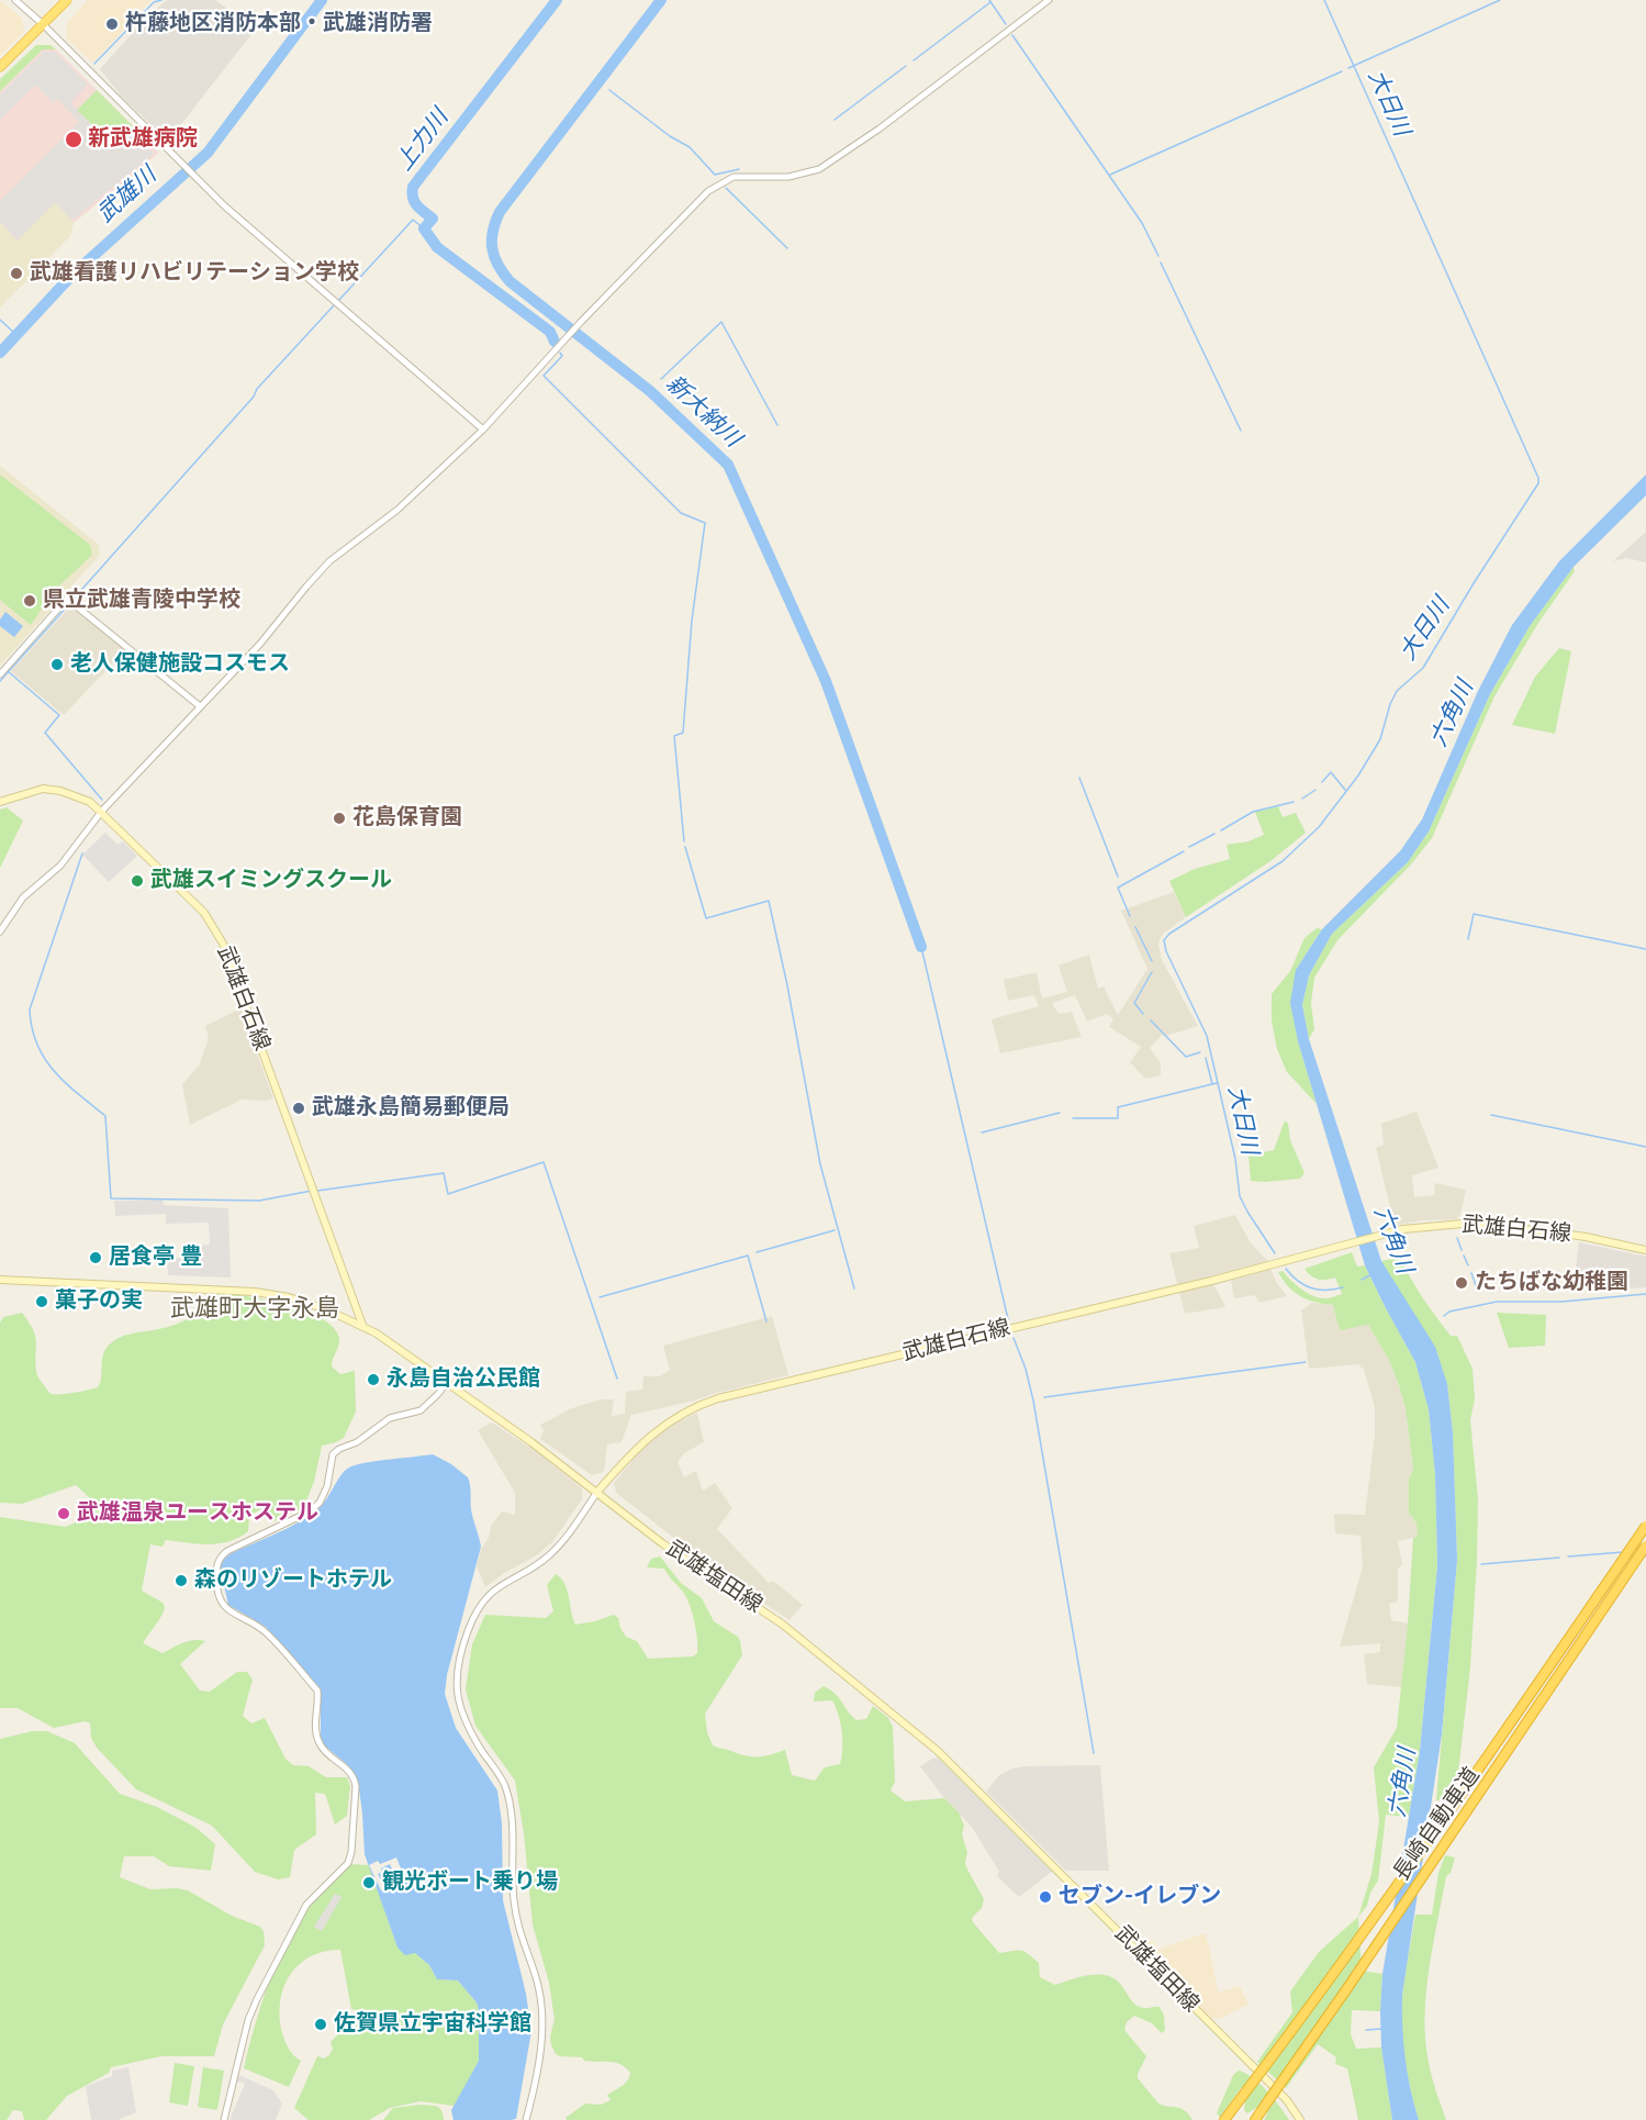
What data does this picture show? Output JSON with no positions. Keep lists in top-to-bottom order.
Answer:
{
  "streets": {
    "highway": ["長崎自動車道"],
    "main road": ["武雄白石線", "武雄塩田線"]
  },
  "crossings": [
    ["武雄白石線", "武雄塩田線"]
  ],
  "districts": ["武雄町大字永島"],
  "water": [
    "大日川",
    "上力川",
    "武雄川",
    "新大納川",
    "六角川"
  ],
  "places": [
    "杵藤地区消防本部・武雄消防署",
    "新武雄病院",
    "武雄看護リハビリテーション学校",
    "県立武雄青陵中学校",
    "老人保健施設コスモス",
    "花島保育園",
    "武雄スイミングスクール",
    "武雄永島簡易郵便局",
    "居食亭 豊",
    "たちばな幼稚園",
    "菓子の実",
    "永島自治公民館",
    "武雄温泉ユースホステル",
    "森のリゾートホテル",
    "観光ボート乗り場",
    "セブン-イレブン",
    "佐賀県立宇宙科学館"
  ]
}
